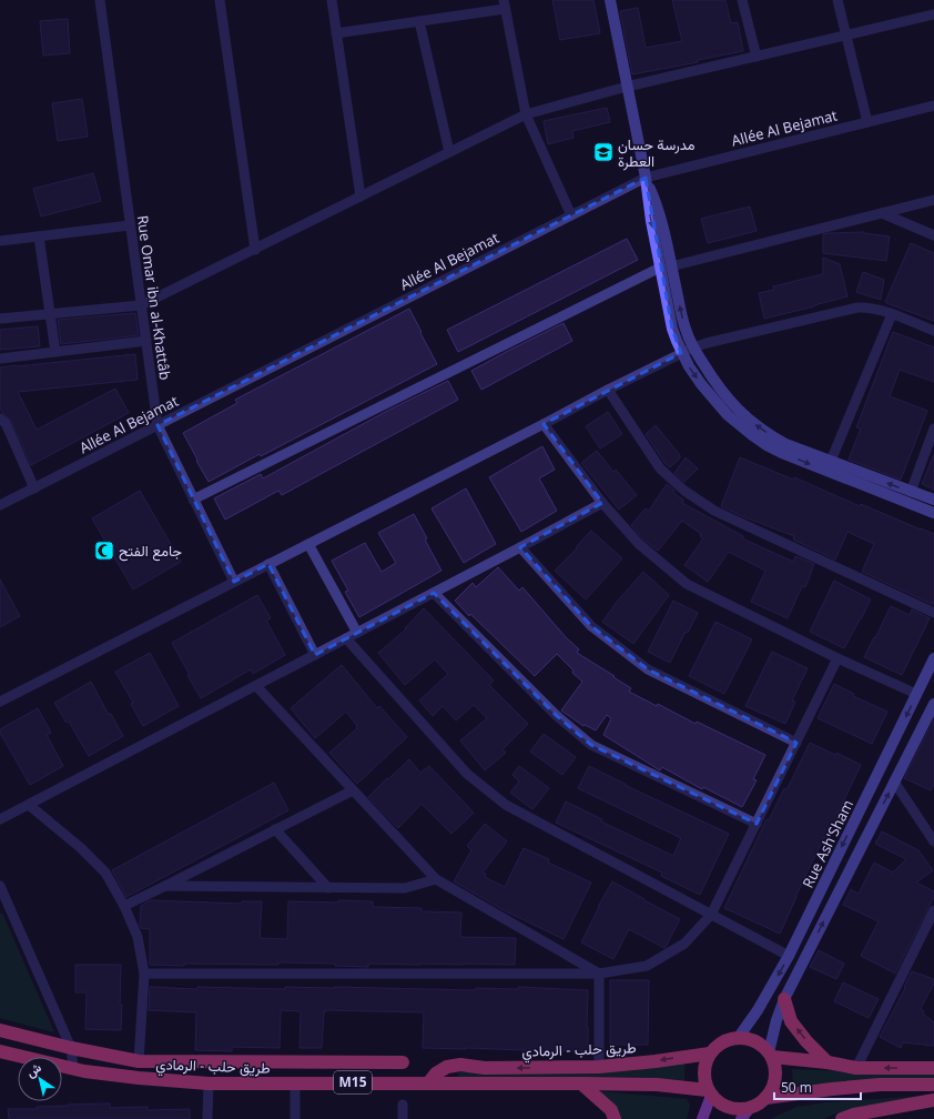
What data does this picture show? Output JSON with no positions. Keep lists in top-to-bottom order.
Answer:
{
  "streets": {
    "highway": ["طريق حلب - الرمادي", "M15"],
    "street": ["Allée Al Bejamat", "Rue Omar ibn al-Khattâb", "Rue Ash'Sham"]
  },
  "crossings": [
    ["Allée Al Bejamat", "Rue Omar ibn al-Khattâb"],
    ["Rue Ash'Sham", "طريق حلب - الرمادي"]
  ],
  "places": {
    "school or university": ["مدرسة حسان العطرة"],
    "mosque": ["جامع الفتح"]
  },
  "scale_bar": "50 m",
  "north": "top left"
}
